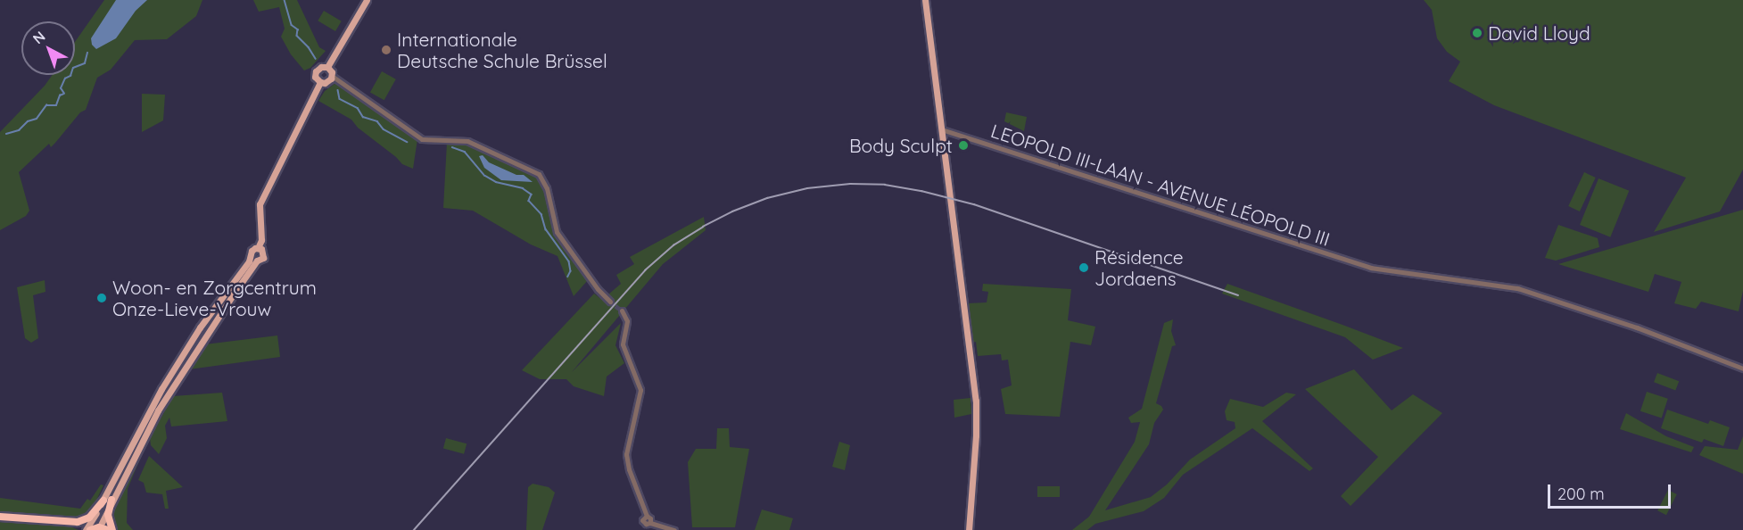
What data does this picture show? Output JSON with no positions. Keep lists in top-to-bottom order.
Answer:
{
  "streets": {
    "street": ["LEOPOLD III-LAAN - AVENUE LÉOPOLD III"]
  },
  "places": [
    "David Lloyd",
    "Internationale Deutsche Schule Brüssel",
    "Body Sculpt",
    "Résidence Jordaens",
    "Woon- en Zorgcentrum Onze-Lieve-Vrouw"
  ],
  "scale_bar": "200 m",
  "north": "top left"
}
